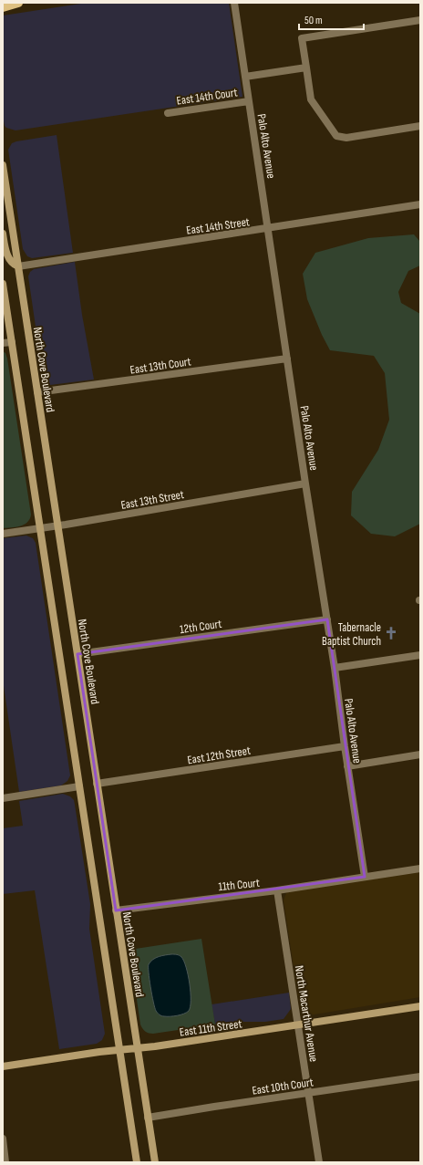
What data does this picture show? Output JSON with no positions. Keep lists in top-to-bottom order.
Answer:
{
  "streets": {
    "main road": ["North Cove Boulevard", "East 11th Street"],
    "street": [
      "East 14th Court",
      "Palo Alto Avenue",
      "East 14th Street",
      "East 13th Court",
      "East 13th Street",
      "12th Court",
      "East 12th Street",
      "11th Court",
      "North Macarthur Avenue",
      "East 10th Court"
    ]
  },
  "crossings": [
    ["East 14th Court", "Palo Alto Avenue"],
    ["Palo Alto Avenue", "East 14th Street"],
    ["Palo Alto Avenue", "East 13th Court"],
    ["Palo Alto Avenue", "East 13th Street"],
    ["Palo Alto Avenue", "12th Court"],
    ["Palo Alto Avenue", "East 12th Street"],
    ["Palo Alto Avenue", "11th Court"],
    ["East 14th Street", "North Cove Boulevard"],
    ["East 13th Court", "North Cove Boulevard"],
    ["North Cove Boulevard", "East 13th Street"],
    ["North Cove Boulevard", "12th Court"],
    ["North Cove Boulevard", "East 12th Street"],
    ["North Cove Boulevard", "11th Court"],
    ["North Cove Boulevard", "East 11th Street"],
    ["North Cove Boulevard", "East 10th Court"],
    ["11th Court", "North Macarthur Avenue"],
    ["North Macarthur Avenue", "East 11th Street"],
    ["North Macarthur Avenue", "East 10th Court"]
  ],
  "places": {
    "church": ["Tabernacle Baptist Church"]
  },
  "scale_bar": "50 m"
}
